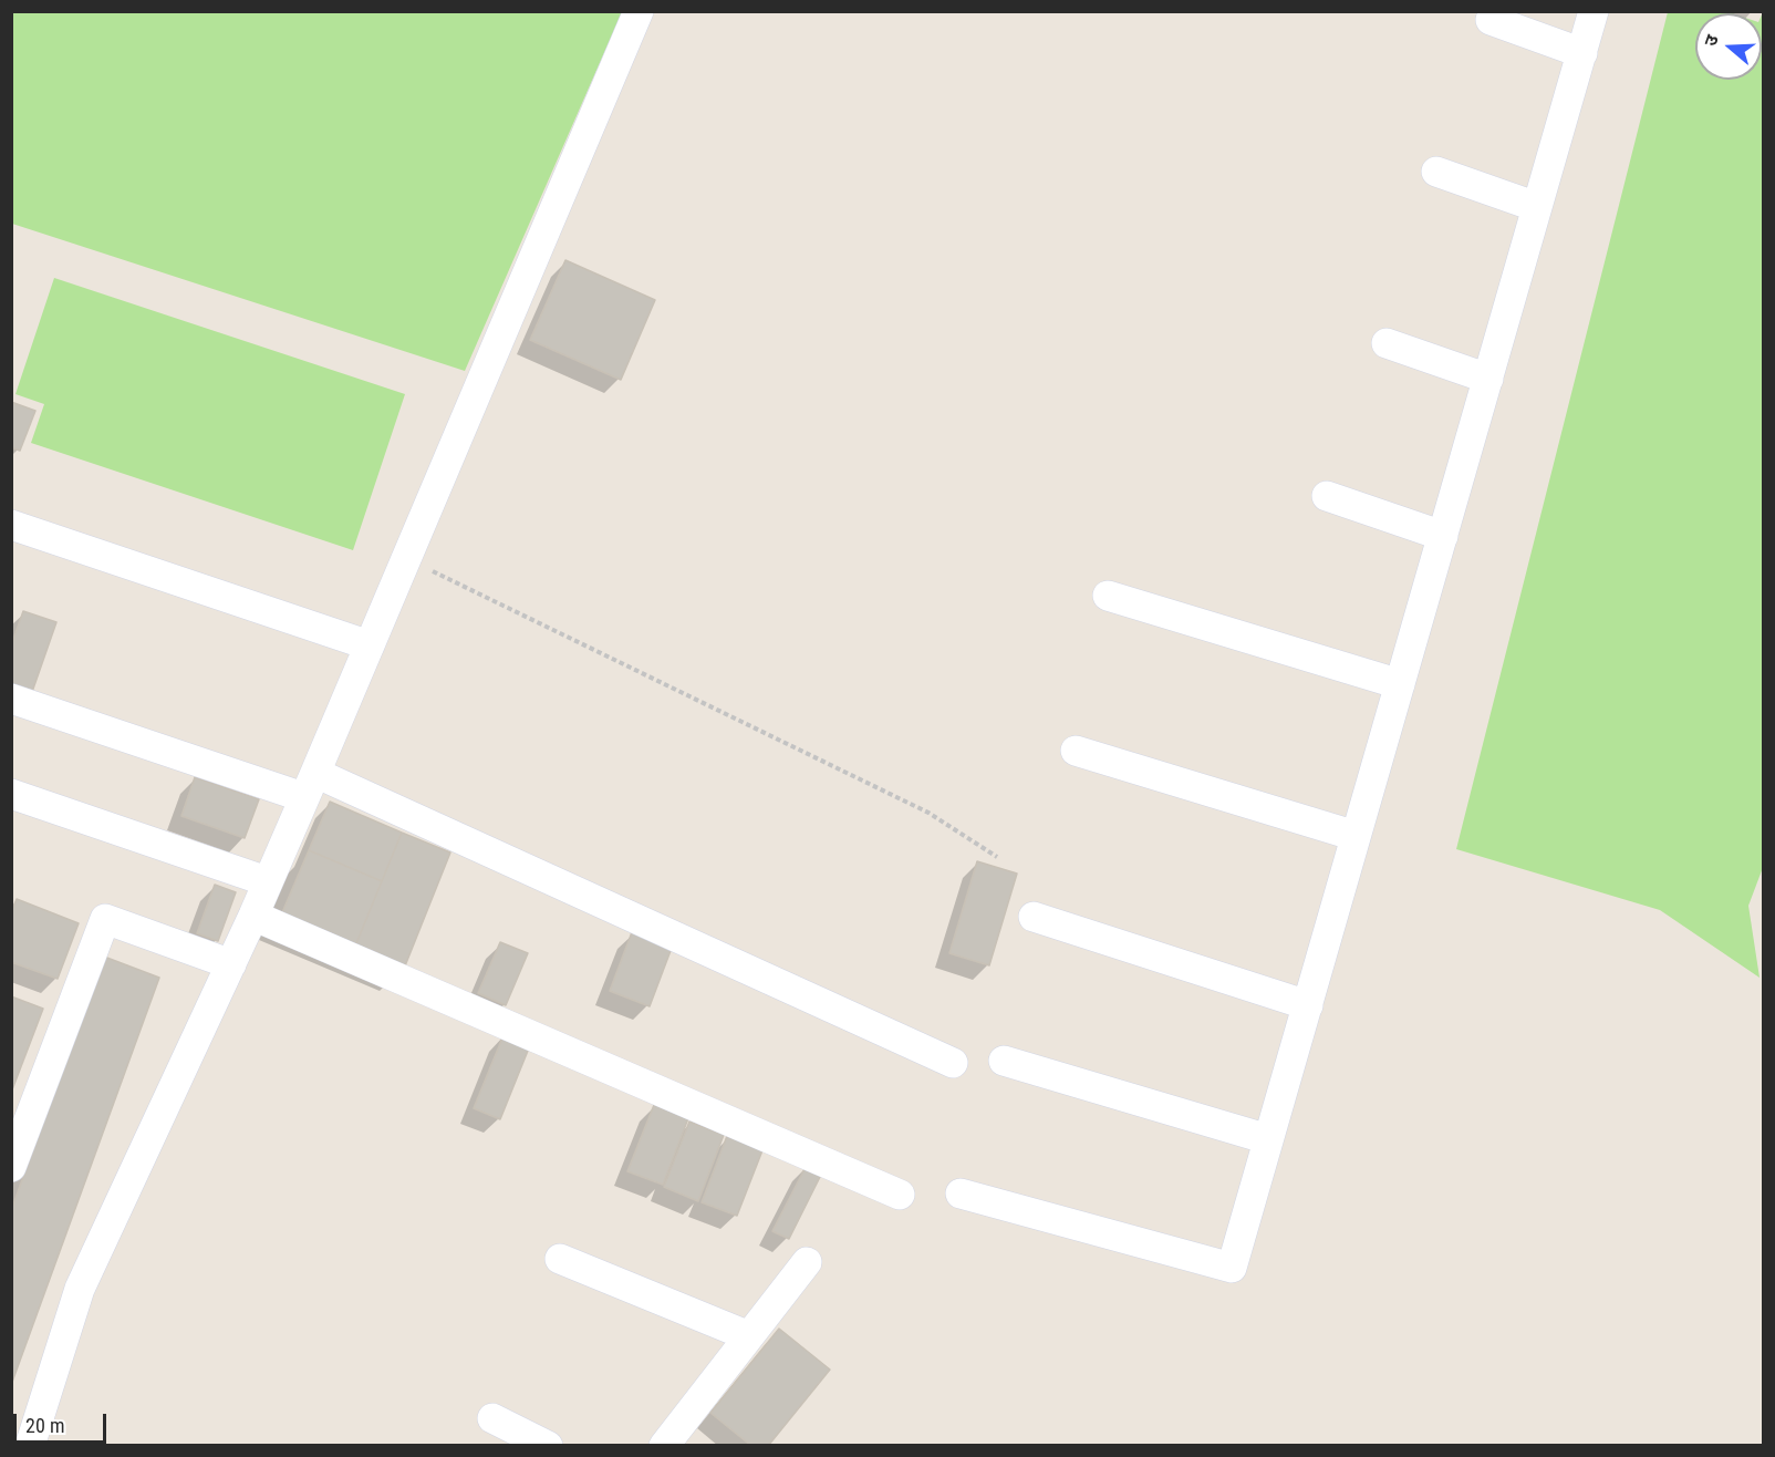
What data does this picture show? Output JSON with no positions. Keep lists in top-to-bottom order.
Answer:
{
  "scale_bar": "20 m",
  "north": "left"
}
